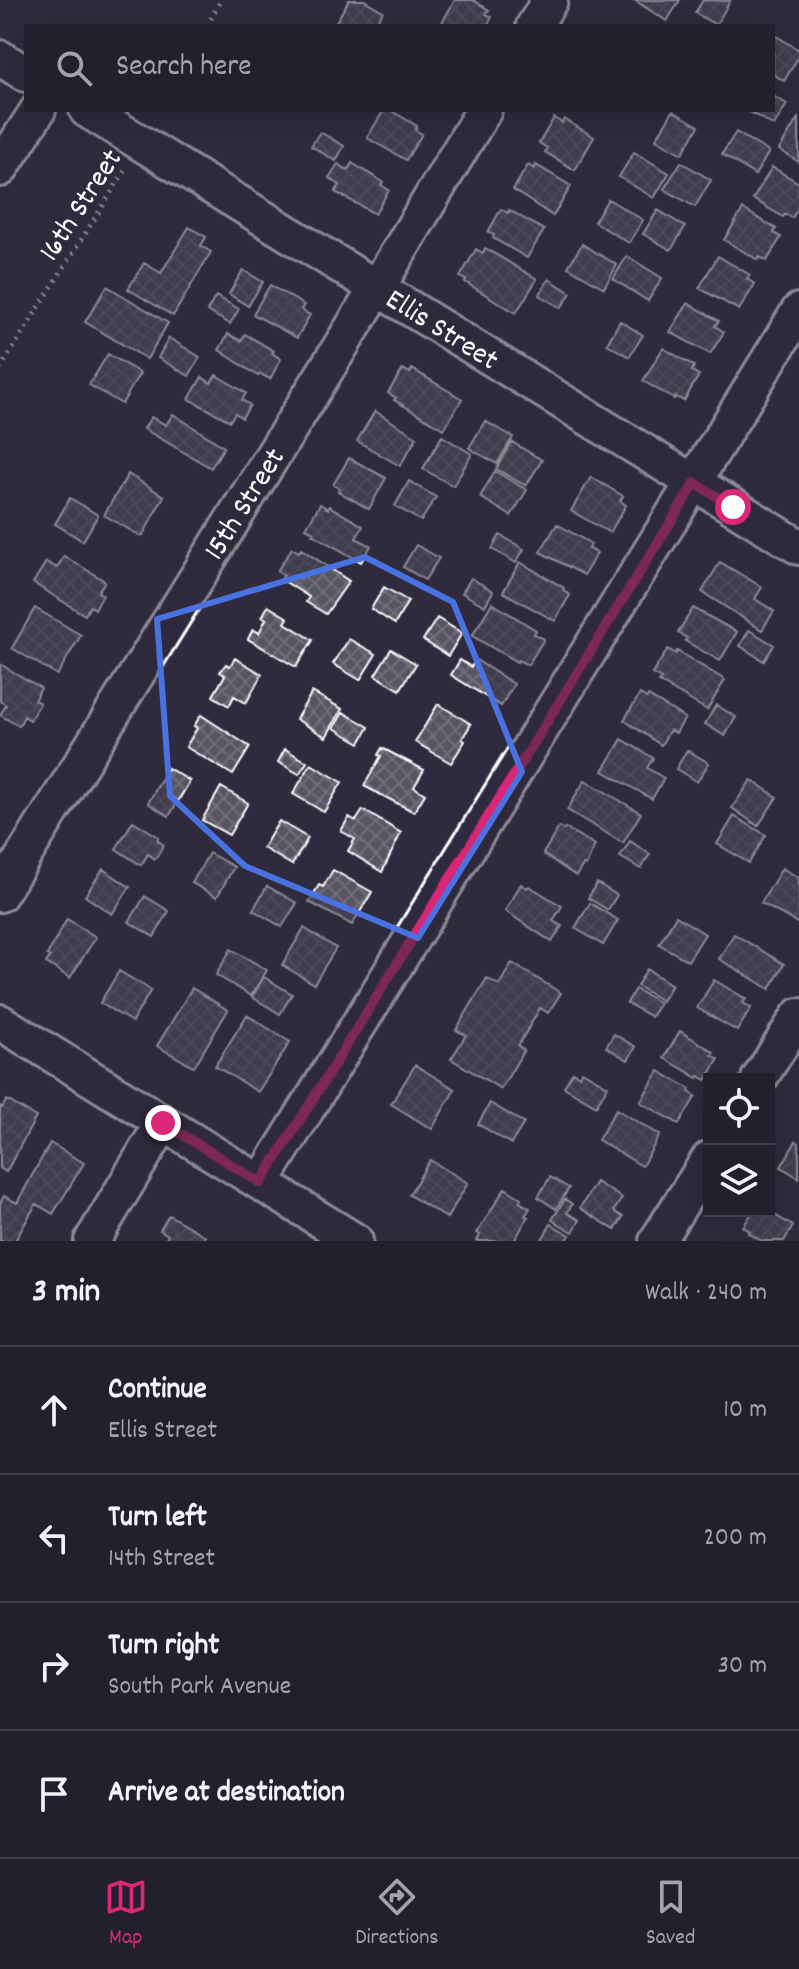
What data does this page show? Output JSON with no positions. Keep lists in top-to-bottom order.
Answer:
{
  "streets": {
    "street": ["Ellis Street", "15th Street"],
    "path": ["16th Street"]
  },
  "crossings": [
    ["16th Street", "Ellis Street"],
    ["Ellis Street", "15th Street"]
  ],
  "page": {
    "search": "Search here",
    "heading": ["3 min", "Walk · 240 m"],
    "list": [
      ["Continue", "Ellis Street", "10 m"],
      ["Turn left", "14th Street", "200 m"],
      ["Turn right", "South Park Avenue", "30 m"],
      "Arrive at destination"
    ],
    "nav": ["Map", "Directions", "Saved"]
  }
}
